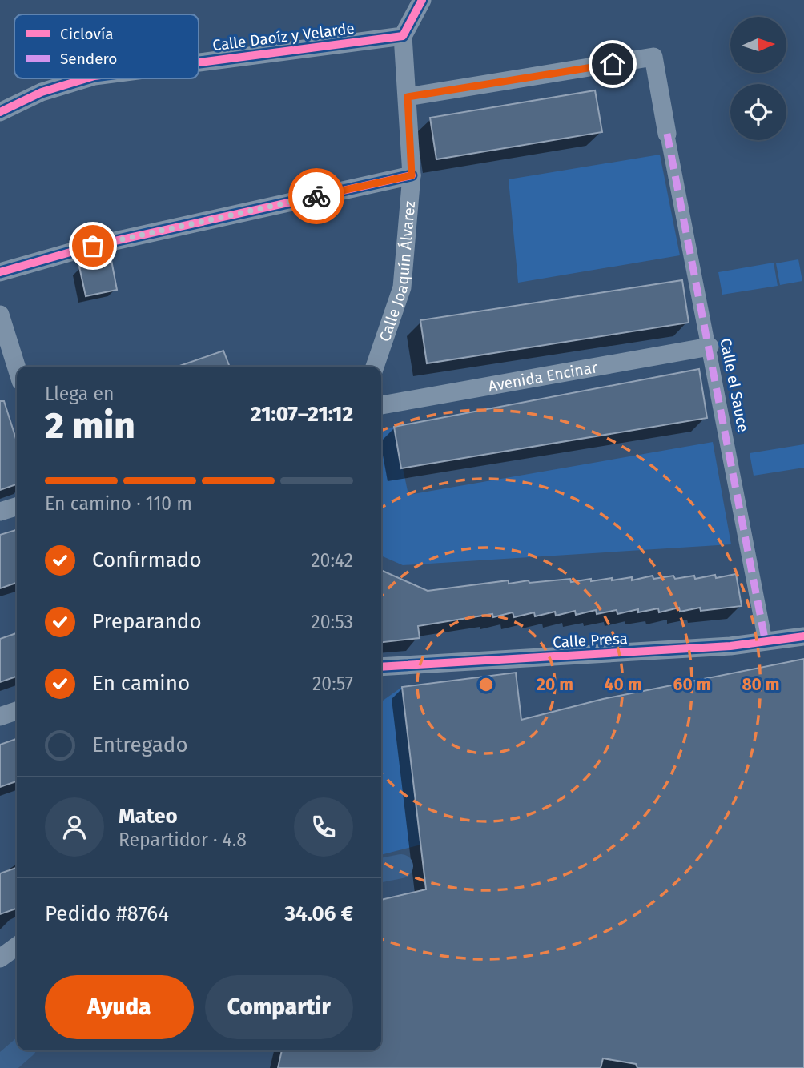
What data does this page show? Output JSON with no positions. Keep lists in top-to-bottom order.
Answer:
{
  "streets": {
    "street": [
      "Calle Daoíz y Velarde",
      "Calle Joaquín Álvarez",
      "Avenida Encinar",
      "Calle el Sauce",
      "Calle Presa"
    ]
  },
  "crossings": [
    ["Calle Daoíz y Velarde", "Calle Joaquín Álvarez"],
    ["Avenida Encinar", "Calle el Sauce"],
    ["Calle el Sauce", "Calle Presa"]
  ],
  "legend": ["Ciclovía", "Sendero"],
  "north": "right",
  "page": {
    "heading": ["2 min", "Llega en", "21:07–21:12"],
    "panel": [
      "Mateo",
      "Repartidor · 4.8",
      "Pedido #8764",
      "34.06 €"
    ],
    "bar": "En camino · 110 m",
    "list": [
      ["Confirmado", "20:42"],
      ["Preparando", "20:53"],
      ["En camino", "20:57"],
      "Entregado"
    ],
    "buttons": ["Ayuda", "Compartir"]
  },
  "rings": [
    "20 m",
    "40 m",
    "60 m",
    "80 m"
  ]
}
